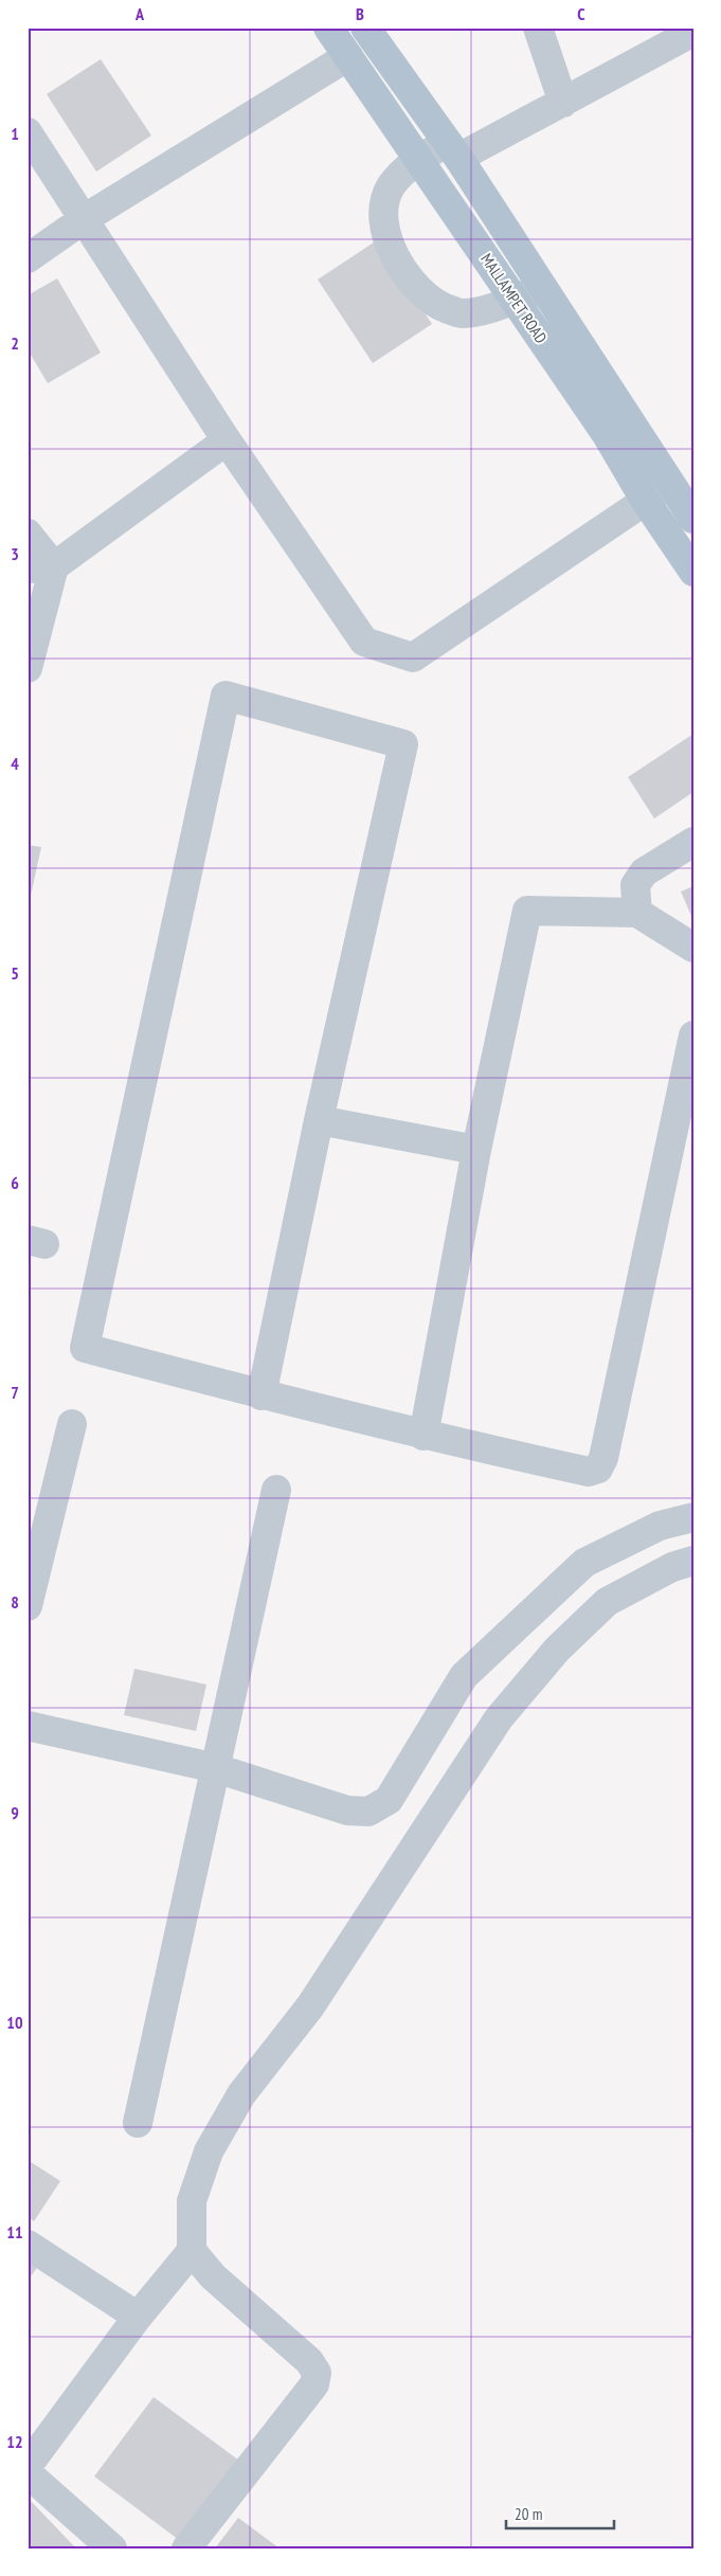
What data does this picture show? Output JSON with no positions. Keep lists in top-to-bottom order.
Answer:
{
  "streets": {
    "main road": ["MALLAMPET ROAD"]
  },
  "scale_bar": "20 m",
  "grid": {
    "columns": ["A", "B", "C"],
    "rows": [
      "1",
      "2",
      "3",
      "4",
      "5",
      "6",
      "7",
      "8",
      "9",
      "10",
      "11",
      "12"
    ]
  }
}
